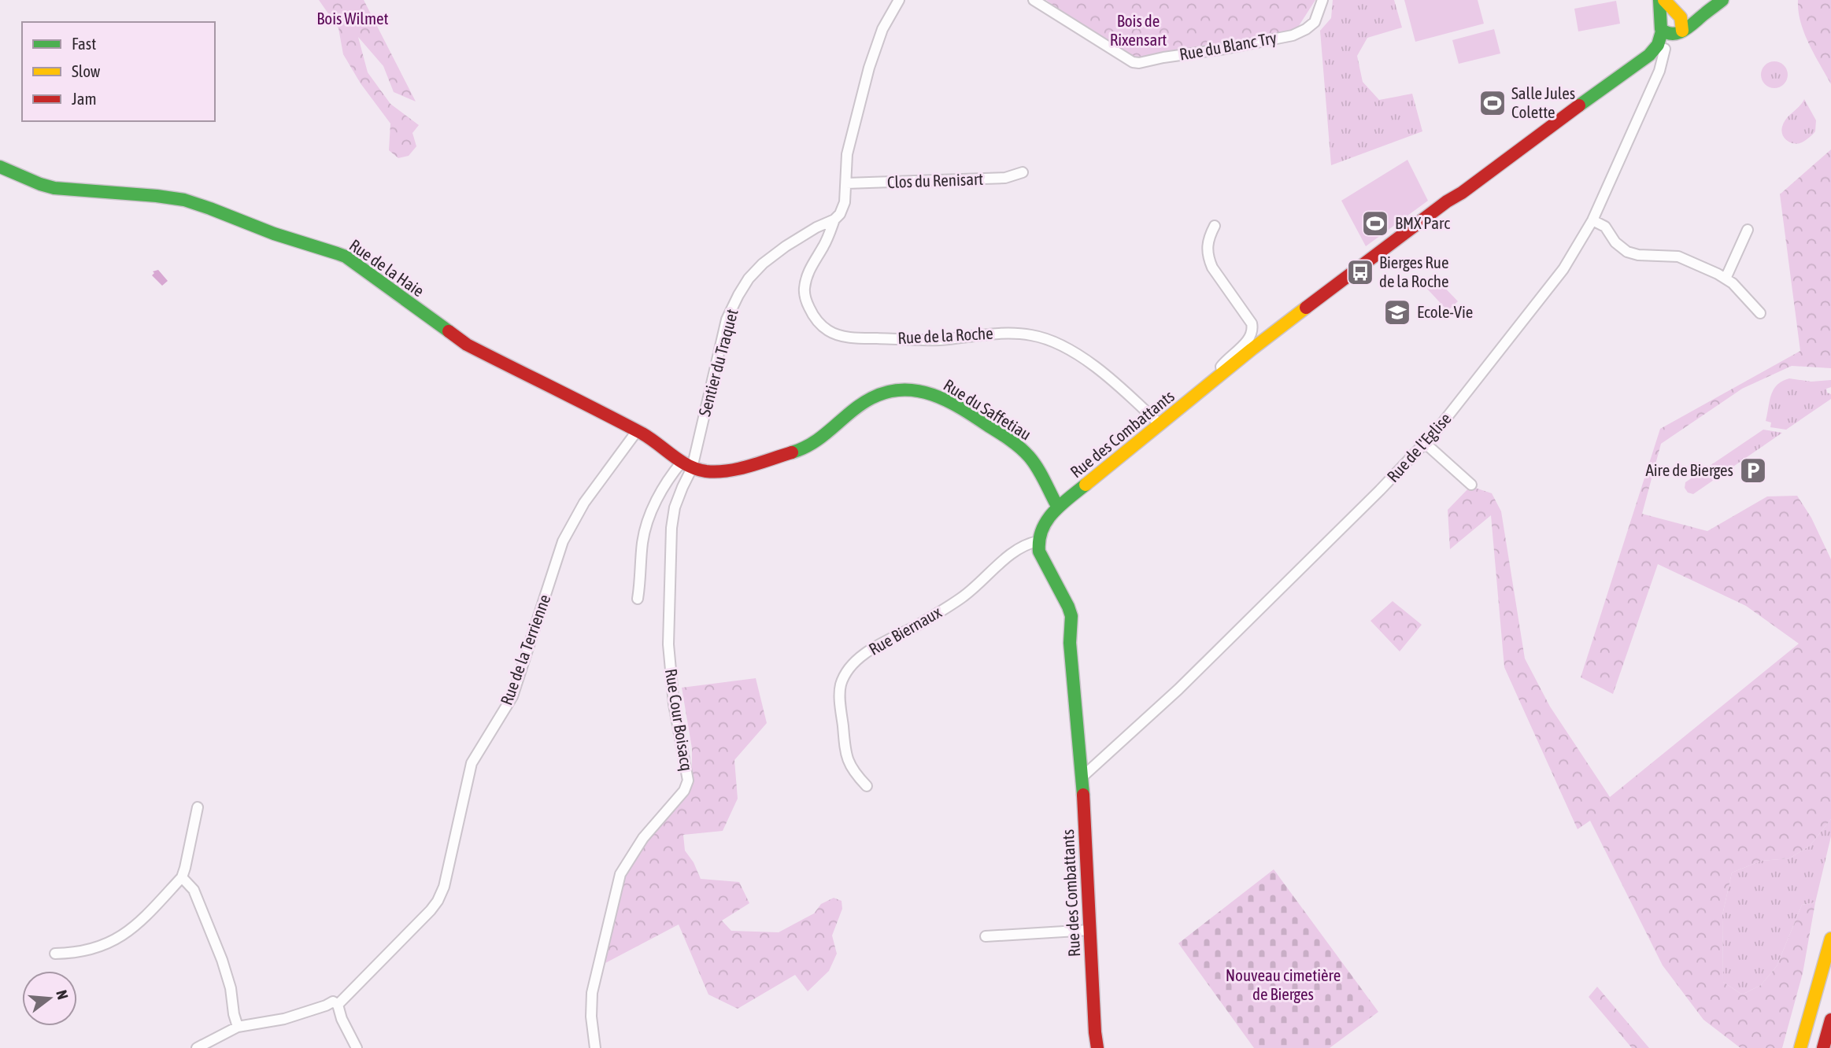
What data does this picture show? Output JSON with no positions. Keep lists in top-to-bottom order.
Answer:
{
  "streets": {
    "main road": ["Rue de la Haie", "Rue du Saffetiau", "Rue des Combattants"],
    "street": [
      "Rue du Blanc Try",
      "Clos du Renisart",
      "Rue de la Roche",
      "Sentier du Traquet",
      "Rue de l'Eglise",
      "Rue Biernaux",
      "Rue de la Terrienne",
      "Rue Cour Boisacq"
    ]
  },
  "crossings": [
    ["Rue de la Haie", "Sentier du Traquet"],
    ["Rue de la Haie", "Rue du Saffetiau"],
    ["Rue de la Haie", "Rue de la Terrienne"],
    ["Rue de la Haie", "Rue Cour Boisacq"],
    ["Rue de la Roche", "Sentier du Traquet"],
    ["Rue de la Roche", "Rue des Combattants"],
    ["Sentier du Traquet", "Rue du Saffetiau"],
    ["Sentier du Traquet", "Rue Cour Boisacq"],
    ["Rue du Saffetiau", "Rue des Combattants"],
    ["Rue du Saffetiau", "Rue Cour Boisacq"],
    ["Rue des Combattants", "Rue de l'Eglise"],
    ["Rue des Combattants", "Rue Biernaux"]
  ],
  "parks": ["Bois Wilmet", "Bois de Rixensart", "Nouveau cimetière de Bierges"],
  "places": {
    "sports": ["Salle Jules Colette", "BMX Parc"],
    "bus stop": ["Bierges Rue de la Roche"],
    "school or university": ["Ecole-Vie"],
    "parking": ["Aire de Bierges"]
  },
  "legend": ["Fast", "Slow", "Jam"],
  "north": "right"
}
